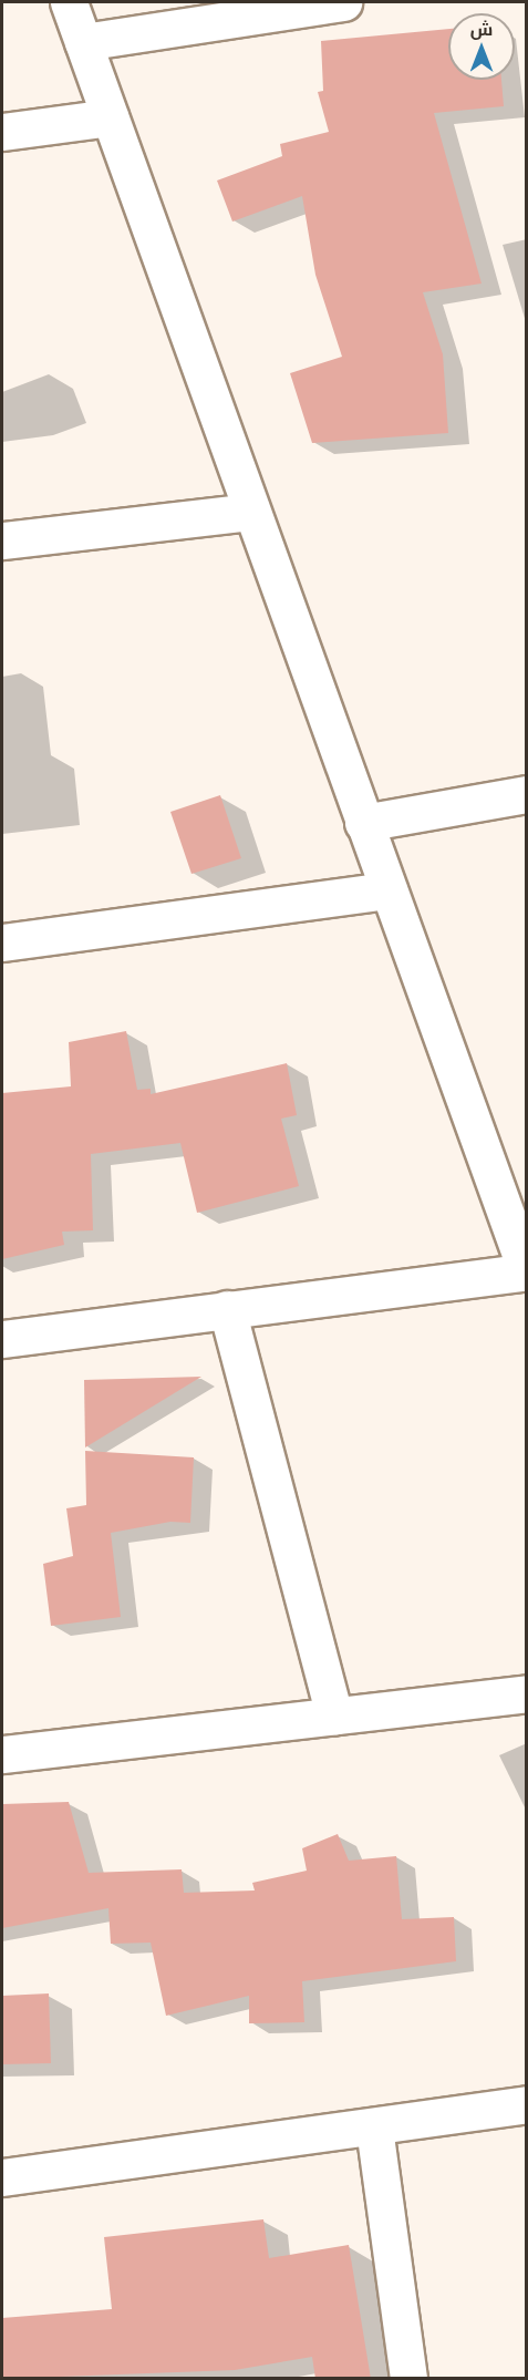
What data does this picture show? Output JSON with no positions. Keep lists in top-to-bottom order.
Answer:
{
  "north": "top"
}
